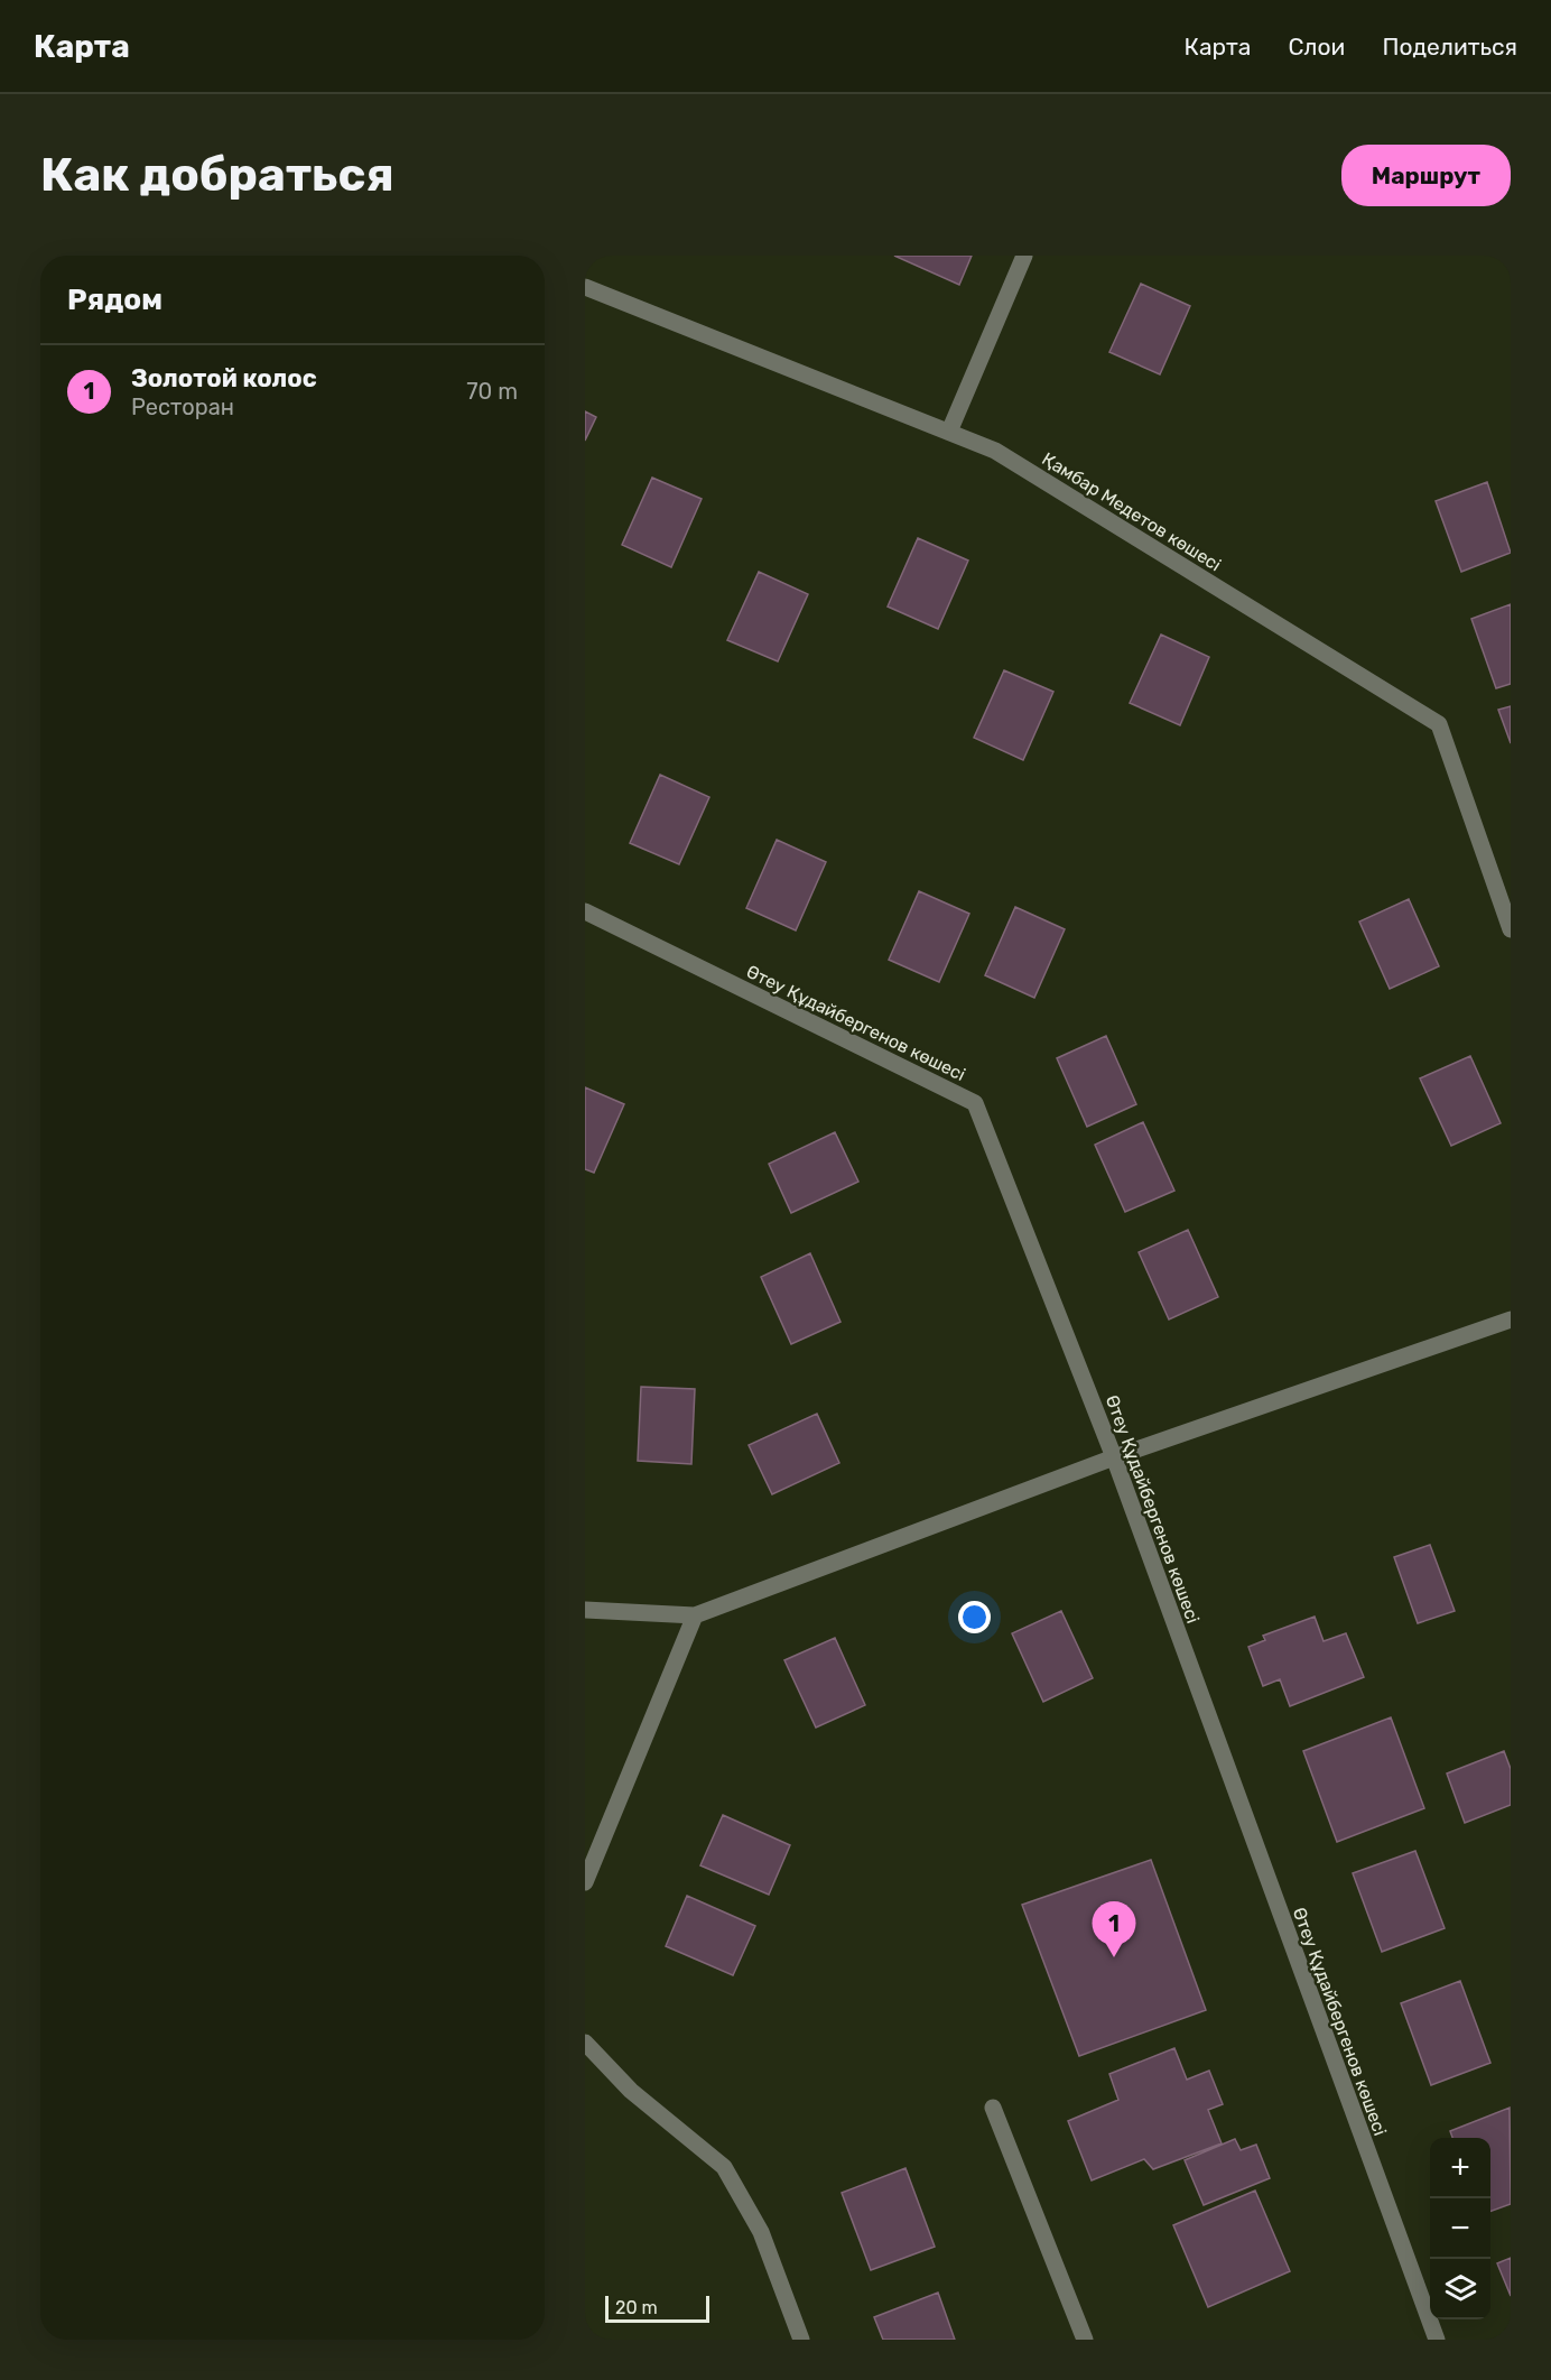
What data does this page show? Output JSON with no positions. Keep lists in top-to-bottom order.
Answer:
{
  "streets": {
    "street": ["Қамбар Медетов көшесі", "Өтеу Құдайбергенов көшесі"]
  },
  "scale_bar": "20 m",
  "page": {
    "header": "Карта",
    "nav": ["Карта", "Слои", "Поделиться"],
    "buttons": "Маршрут",
    "title": "Как добраться",
    "heading": "Рядом",
    "list": [
      {
        "mark": "1",
        "name": "Золотой колос",
        "note": "Ресторан",
        "value": "70 m"
      }
    ],
    "pins": "1",
    "map_buttons": ["+", "−"],
    "scale": "20 m"
  }
}
